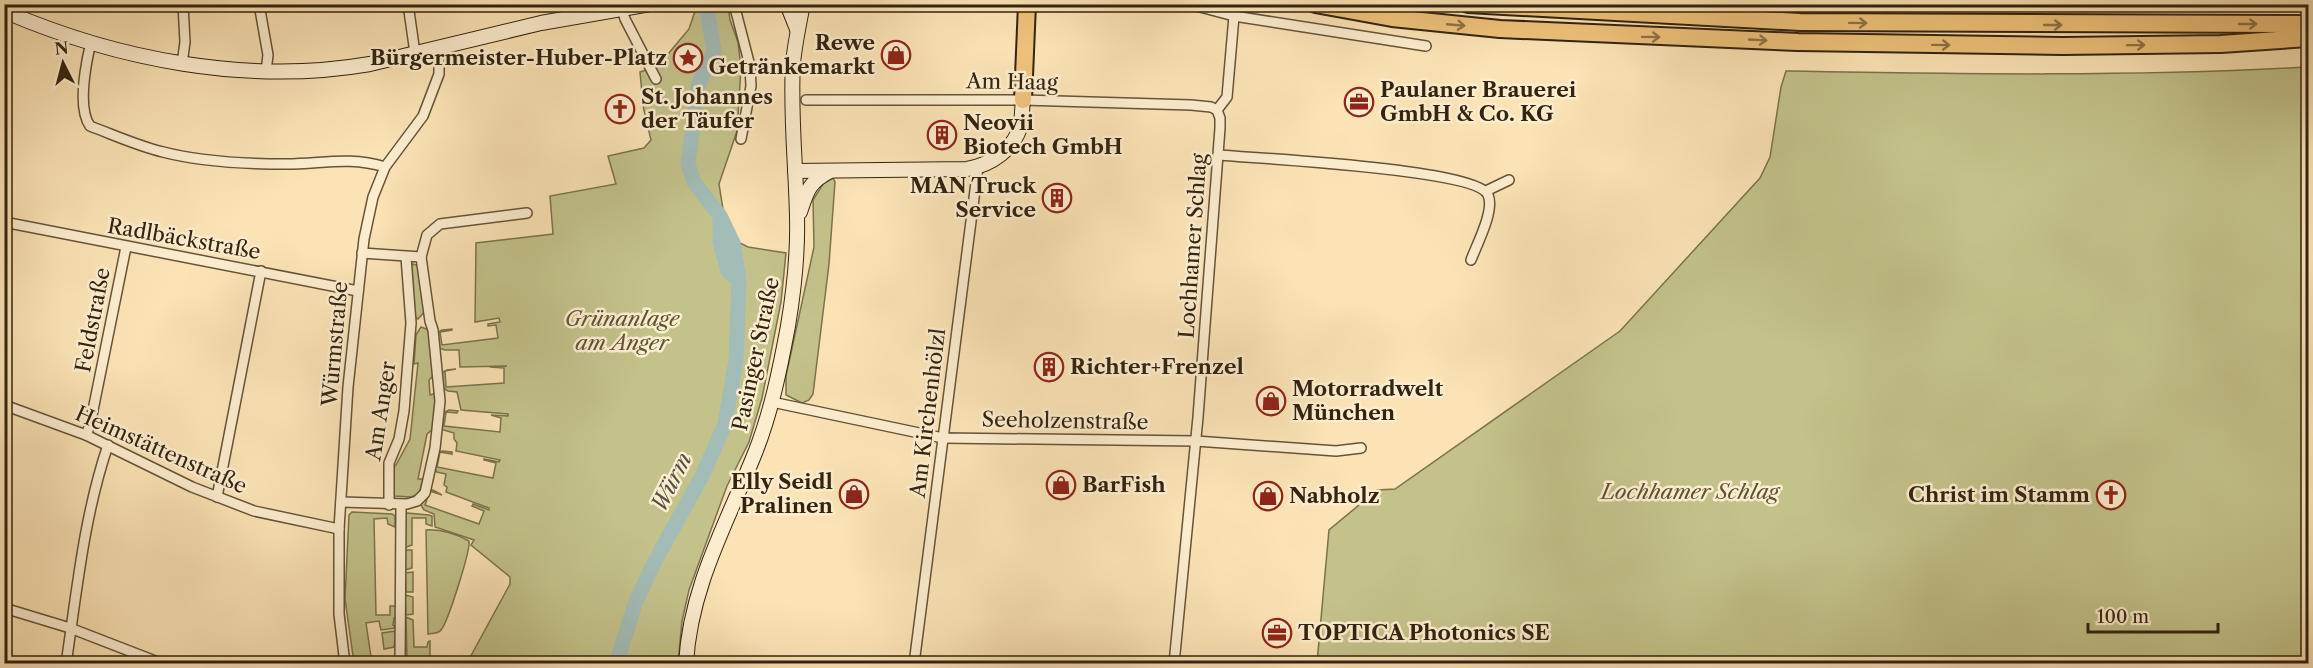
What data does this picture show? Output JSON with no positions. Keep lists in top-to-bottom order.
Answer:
{
  "streets": {
    "main road": ["Pasinger Straße"],
    "street": [
      "Am Haag",
      "Radlbäckstraße",
      "Lochhamer Schlag",
      "Feldstraße",
      "Würmstraße",
      "Am Anger",
      "Am Kirchenhölzl",
      "Seeholzenstraße",
      "Heimstättenstraße"
    ]
  },
  "crossings": [
    ["Am Haag", "Lochhamer Schlag"],
    ["Radlbäckstraße", "Feldstraße"],
    ["Radlbäckstraße", "Würmstraße"],
    ["Lochhamer Schlag", "Seeholzenstraße"],
    ["Feldstraße", "Heimstättenstraße"],
    ["Würmstraße", "Heimstättenstraße"],
    ["Pasinger Straße", "Seeholzenstraße"],
    ["Am Kirchenhölzl", "Seeholzenstraße"]
  ],
  "water": ["Würm"],
  "parks": ["Grünanlage am Anger", "Lochhamer Schlag"],
  "places": {
    "shop": [
      "Rewe Getränkemarkt",
      "Motorradwelt München",
      "BarFish",
      "Elly Seidl Pralinen",
      "Nabholz"
    ],
    "place": ["Bürgermeister-Huber-Platz"],
    "office": ["Paulaner Brauerei GmbH & Co. KG", "TOPTICA Photonics SE"],
    "church": ["St. Johannes der Täufer", "Christ im Stamm"],
    "building": ["Neovii Biotech GmbH", "MAN Truck Service", "Richter+Frenzel"]
  },
  "scale_bar": "100 m",
  "north": "top"
}
